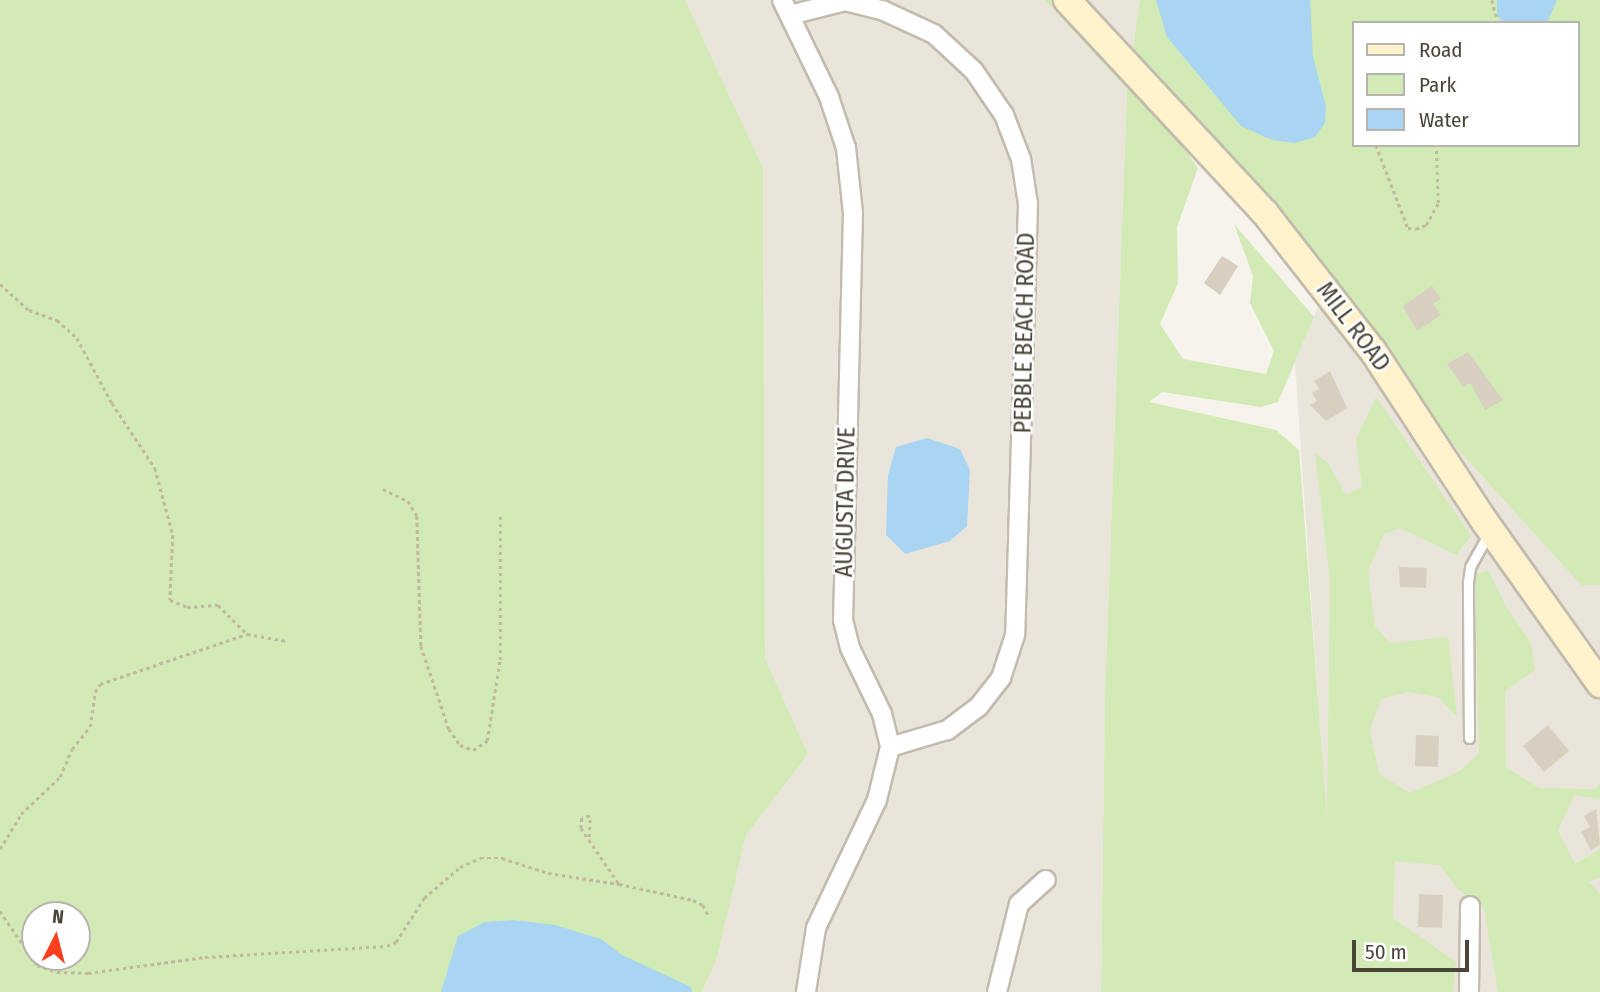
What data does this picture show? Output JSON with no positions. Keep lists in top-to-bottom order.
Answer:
{
  "streets": {
    "main road": ["MILL ROAD"],
    "street": ["PEBBLE BEACH ROAD", "AUGUSTA DRIVE"]
  },
  "crossings": [
    ["PEBBLE BEACH ROAD", "AUGUSTA DRIVE"]
  ],
  "legend": ["Road", "Park", "Water"],
  "scale_bar": "50 m",
  "north": "top"
}
